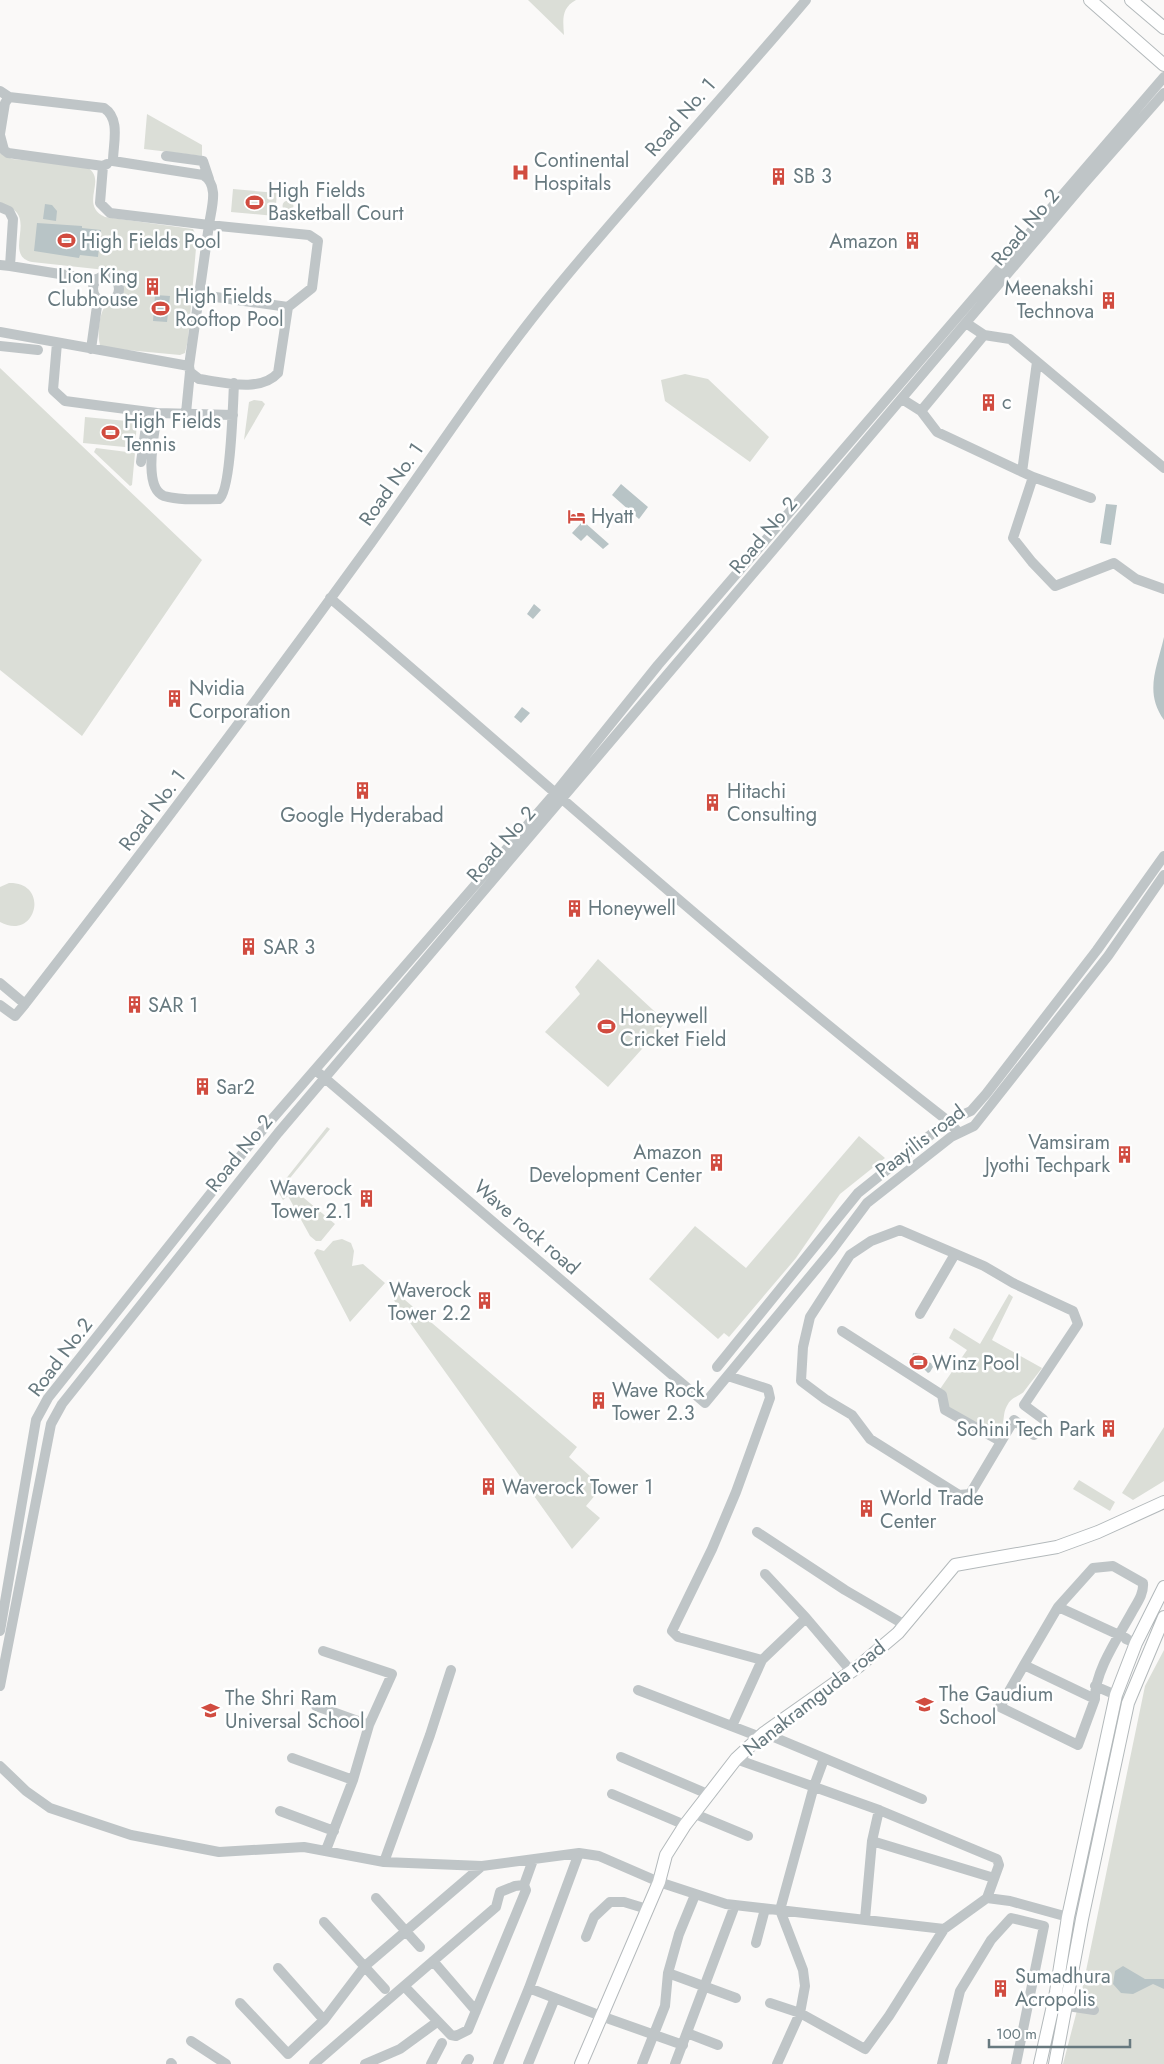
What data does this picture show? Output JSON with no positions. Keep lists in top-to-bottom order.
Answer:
{
  "streets": {
    "main road": ["Nanakramguda road"],
    "street": [
      "Road No. 1",
      "Road No 2",
      "Paayilis road",
      "Wave rock road",
      "Road No.2"
    ]
  },
  "crossings": [
    ["Road No 2", "Wave rock road"],
    ["Road No 2", "Road No.2"],
    ["Paayilis road", "Wave rock road"]
  ],
  "places": {
    "hospital": ["Continental Hospitals"],
    "building": [
      "SB 3",
      "Amazon",
      "Lion King Clubhouse",
      "Meenakshi Technova",
      "c",
      "Nvidia Corporation",
      "Google Hyderabad",
      "Hitachi Consulting",
      "Honeywell",
      "SAR 3",
      "SAR 1",
      "Sar2",
      "Vamsiram Jyothi Techpark",
      "Amazon Development Center",
      "Waverock Tower 2.1",
      "Waverock Tower 2.2",
      "Wave Rock Tower 2.3",
      "Sohini Tech Park",
      "Waverock Tower 1",
      "World Trade Center",
      "Sumadhura Acropolis"
    ],
    "sports": [
      "High Fields Basketball Court",
      "High Fields Pool",
      "High Fields Rooftop Pool",
      "High Fields Tennis",
      "Honeywell Cricket Field",
      "Winz Pool"
    ],
    "hotel": ["Hyatt"],
    "school or university": ["The Gaudium School", "The Shri Ram Universal School"]
  },
  "scale_bar": "100 m"
}
